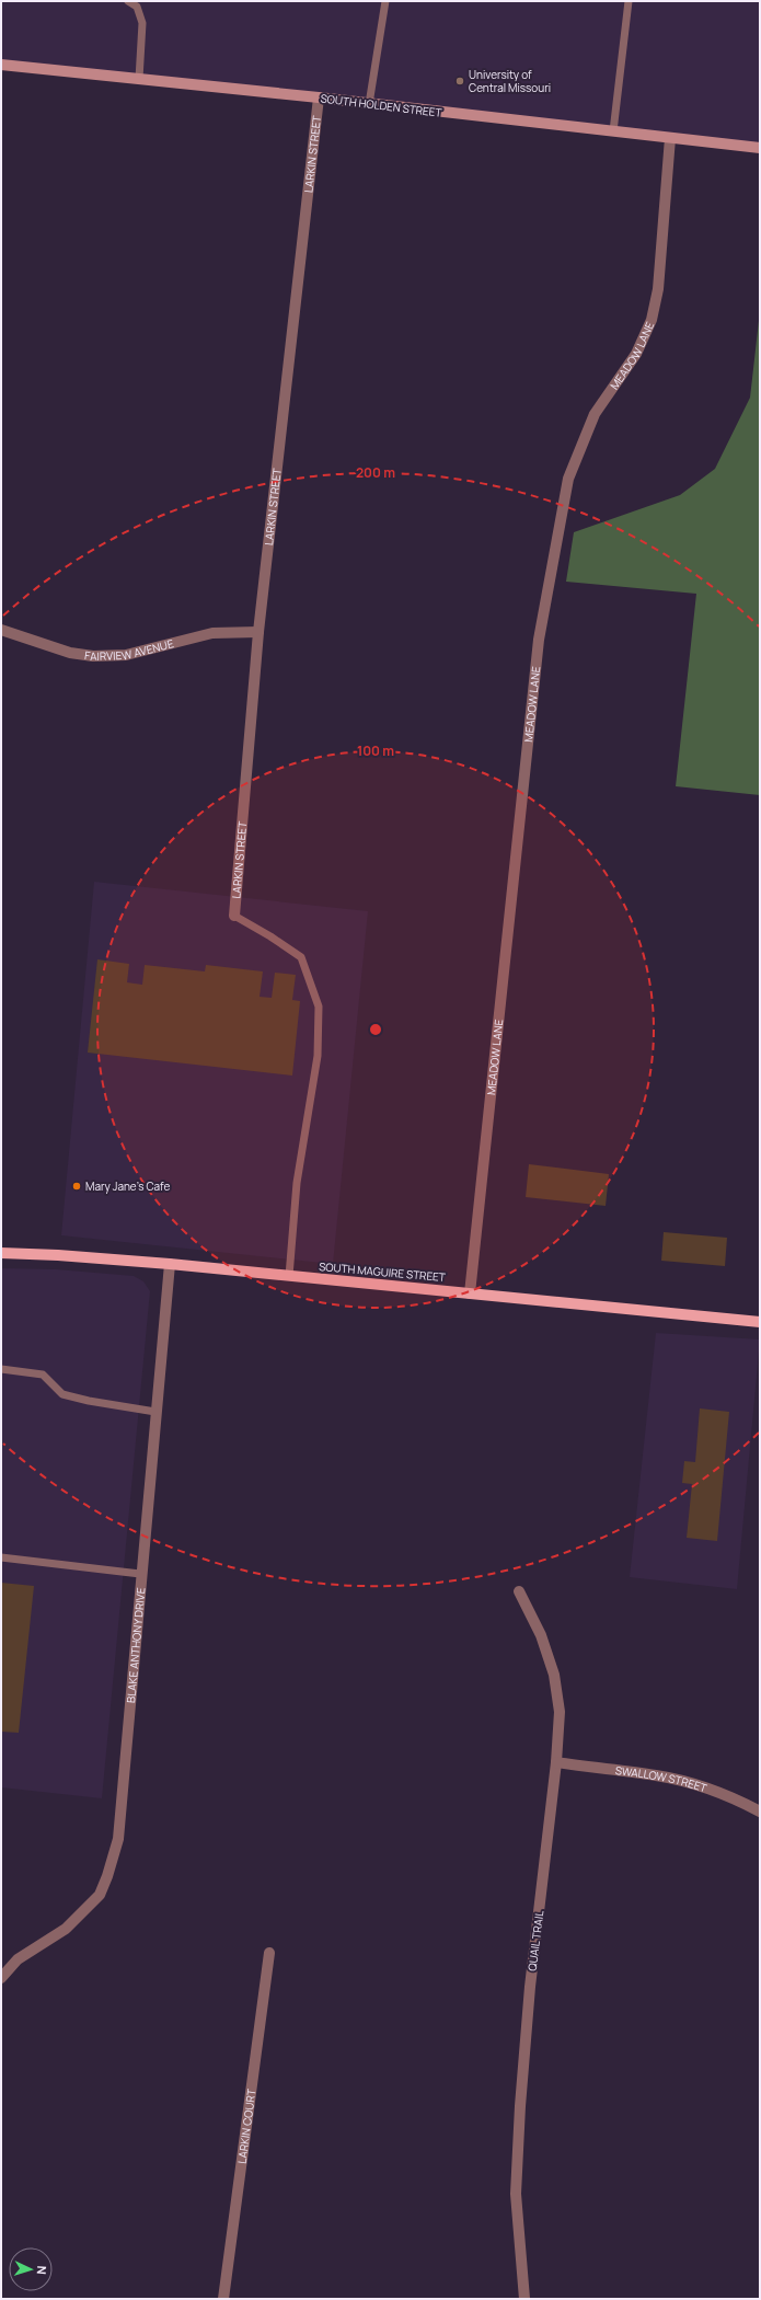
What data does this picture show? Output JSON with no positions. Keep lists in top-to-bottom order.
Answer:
{
  "streets": {
    "main road": ["SOUTH HOLDEN STREET", "SOUTH MAGUIRE STREET"],
    "street": [
      "LARKIN STREET",
      "MEADOW LANE",
      "FAIRVIEW AVENUE",
      "BLAKE ANTHONY DRIVE",
      "SWALLOW STREET",
      "QUAIL TRAIL",
      "LARKIN COURT"
    ]
  },
  "crossings": [
    ["SOUTH HOLDEN STREET", "LARKIN STREET"],
    ["SOUTH HOLDEN STREET", "MEADOW LANE"],
    ["LARKIN STREET", "FAIRVIEW AVENUE"],
    ["MEADOW LANE", "SOUTH MAGUIRE STREET"],
    ["SOUTH MAGUIRE STREET", "BLAKE ANTHONY DRIVE"],
    ["SWALLOW STREET", "QUAIL TRAIL"]
  ],
  "places": ["University of Central Missouri", "Mary Jane's Cafe"],
  "north": "right",
  "rings": ["200 m", "100 m"]
}
